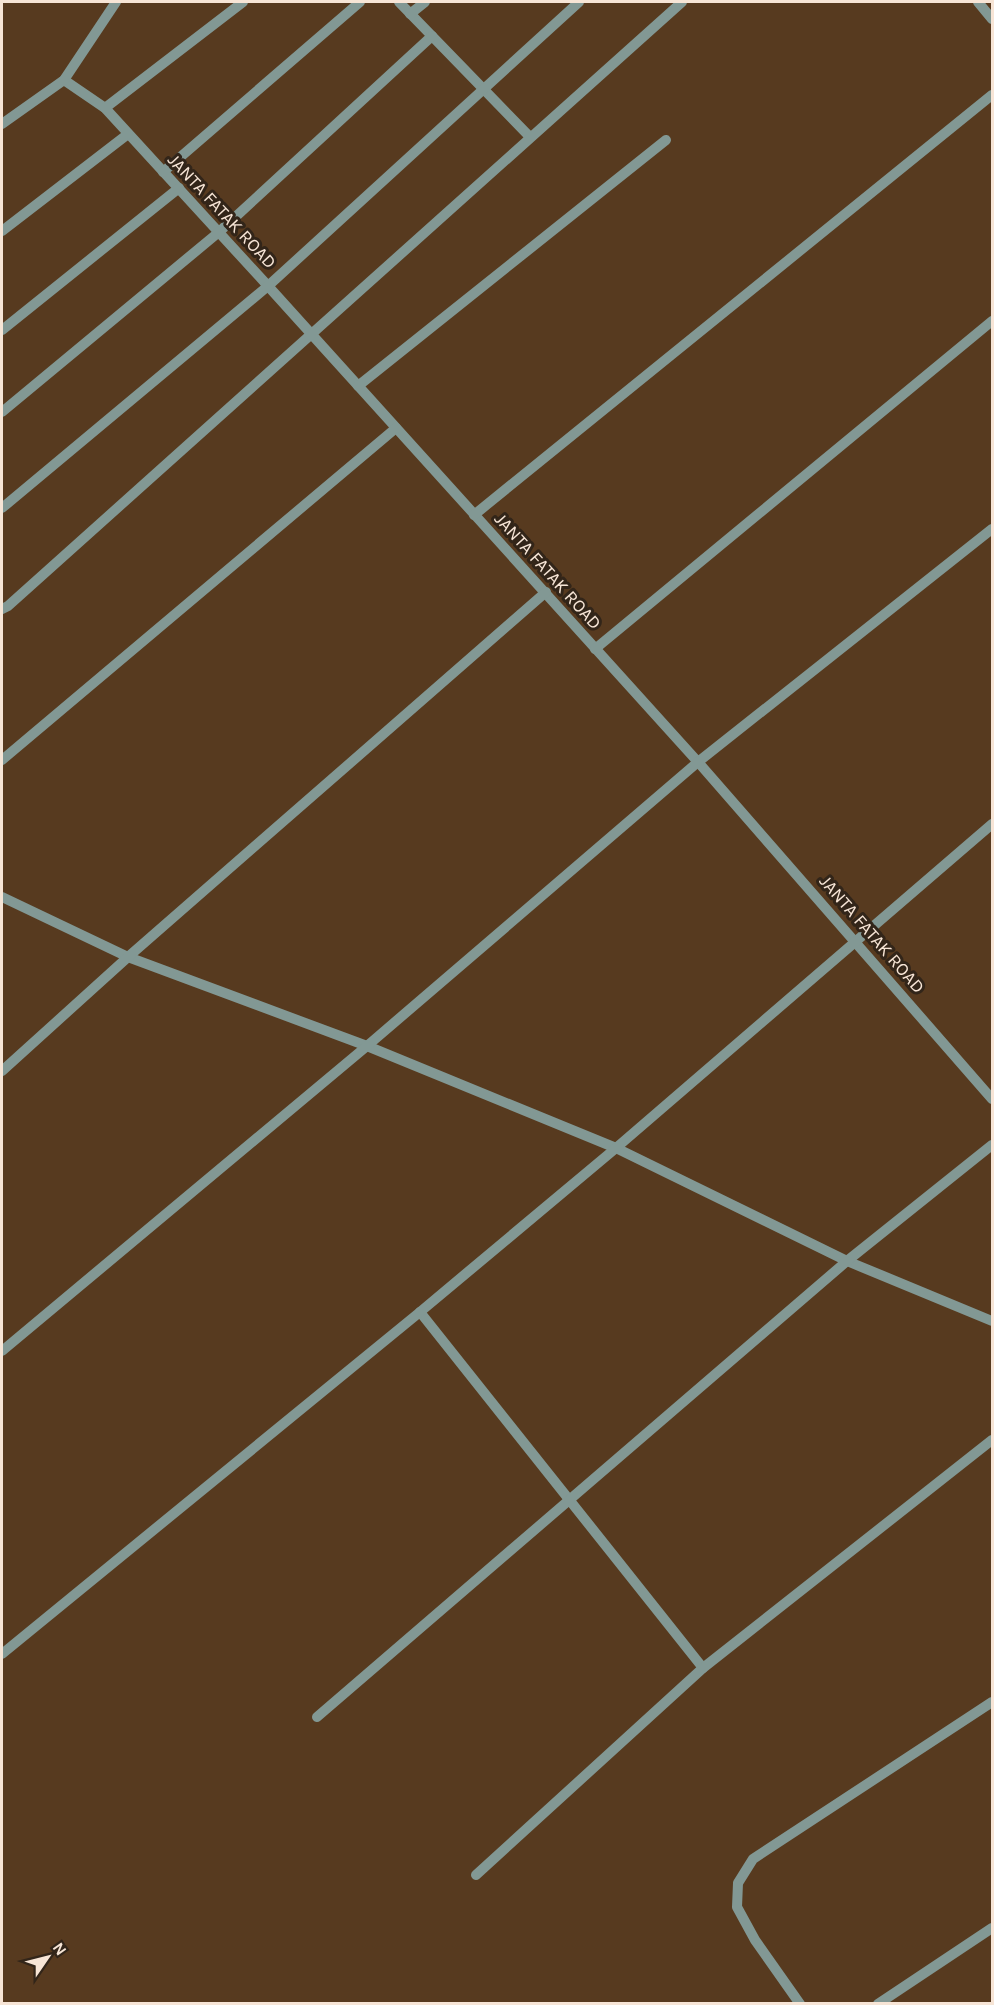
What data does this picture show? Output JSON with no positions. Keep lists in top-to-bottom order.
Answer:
{
  "streets": {
    "street": ["JANTA FATAK ROAD"]
  },
  "north": "top right"
}
